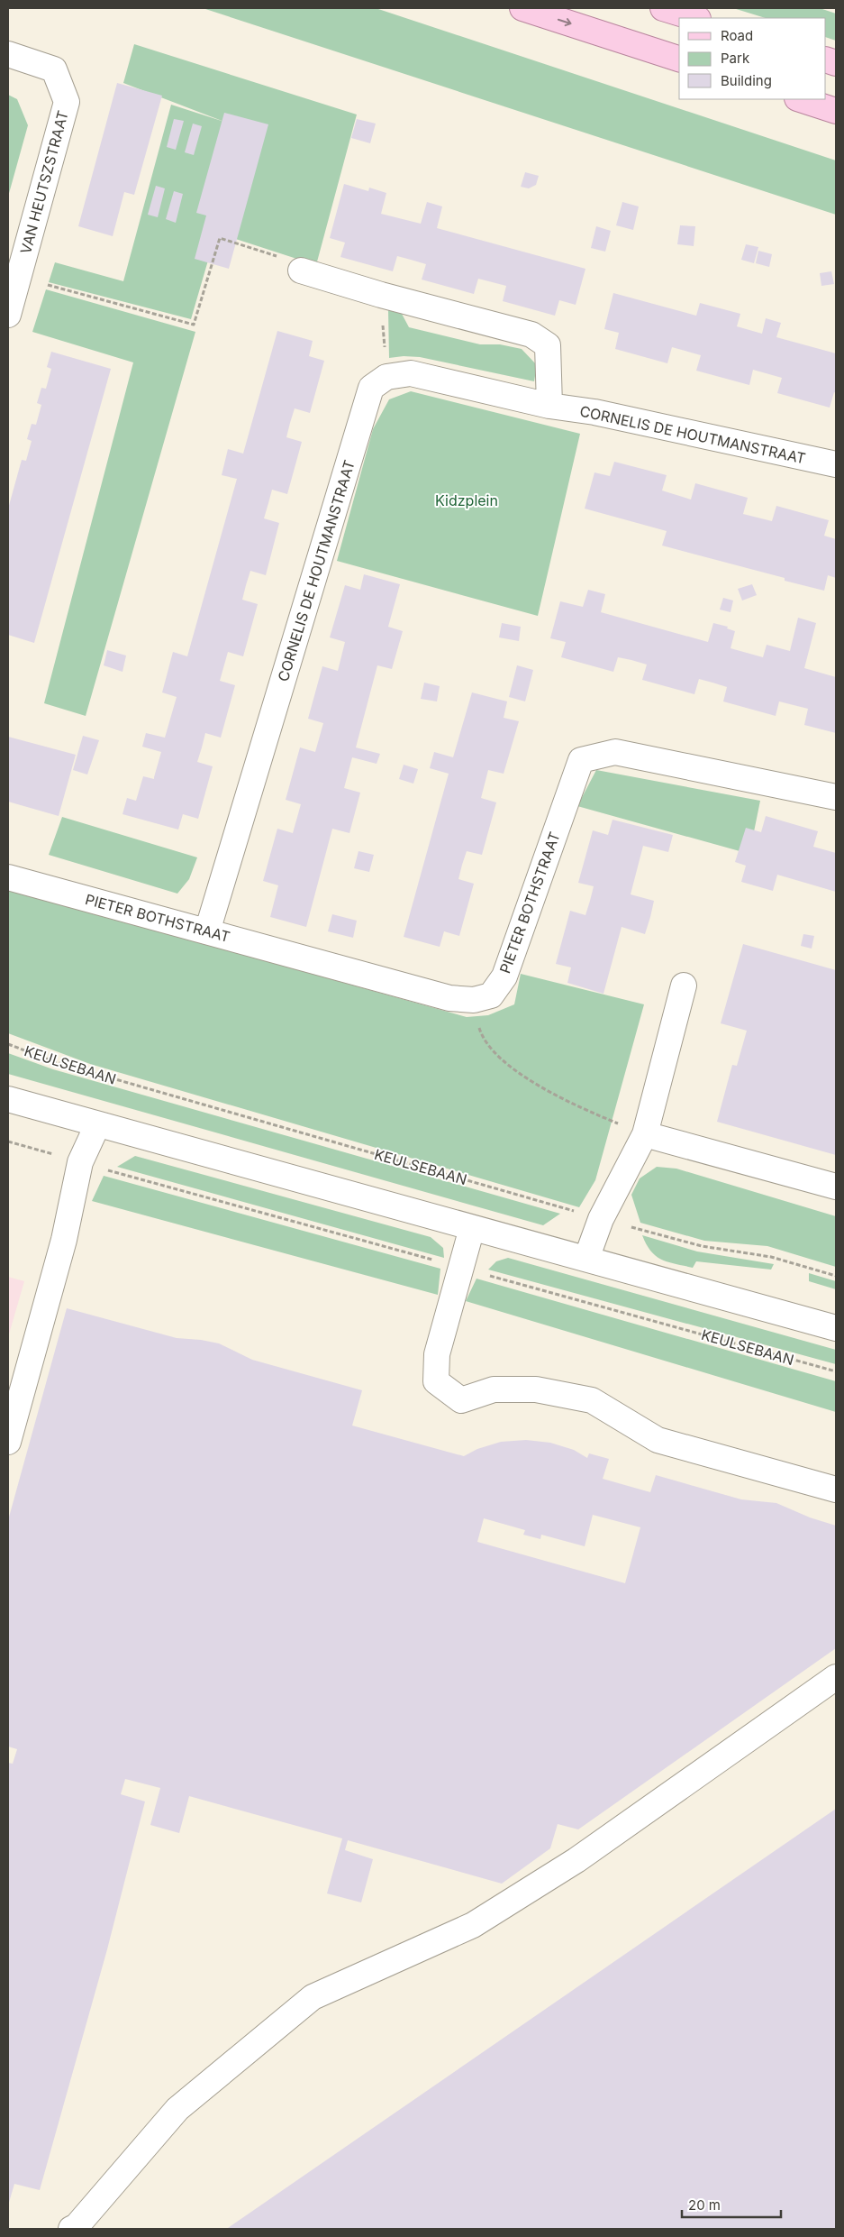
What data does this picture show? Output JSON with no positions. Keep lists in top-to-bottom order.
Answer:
{
  "streets": {
    "street": ["VAN HEUTSZSTRAAT", "CORNELIS DE HOUTMANSTRAAT", "PIETER BOTHSTRAAT"],
    "path": ["KEULSEBAAN"]
  },
  "crossings": [
    ["CORNELIS DE HOUTMANSTRAAT", "PIETER BOTHSTRAAT"]
  ],
  "parks": ["Kidzplein"],
  "legend": ["Road", "Park", "Building"],
  "scale_bar": "20 m"
}
